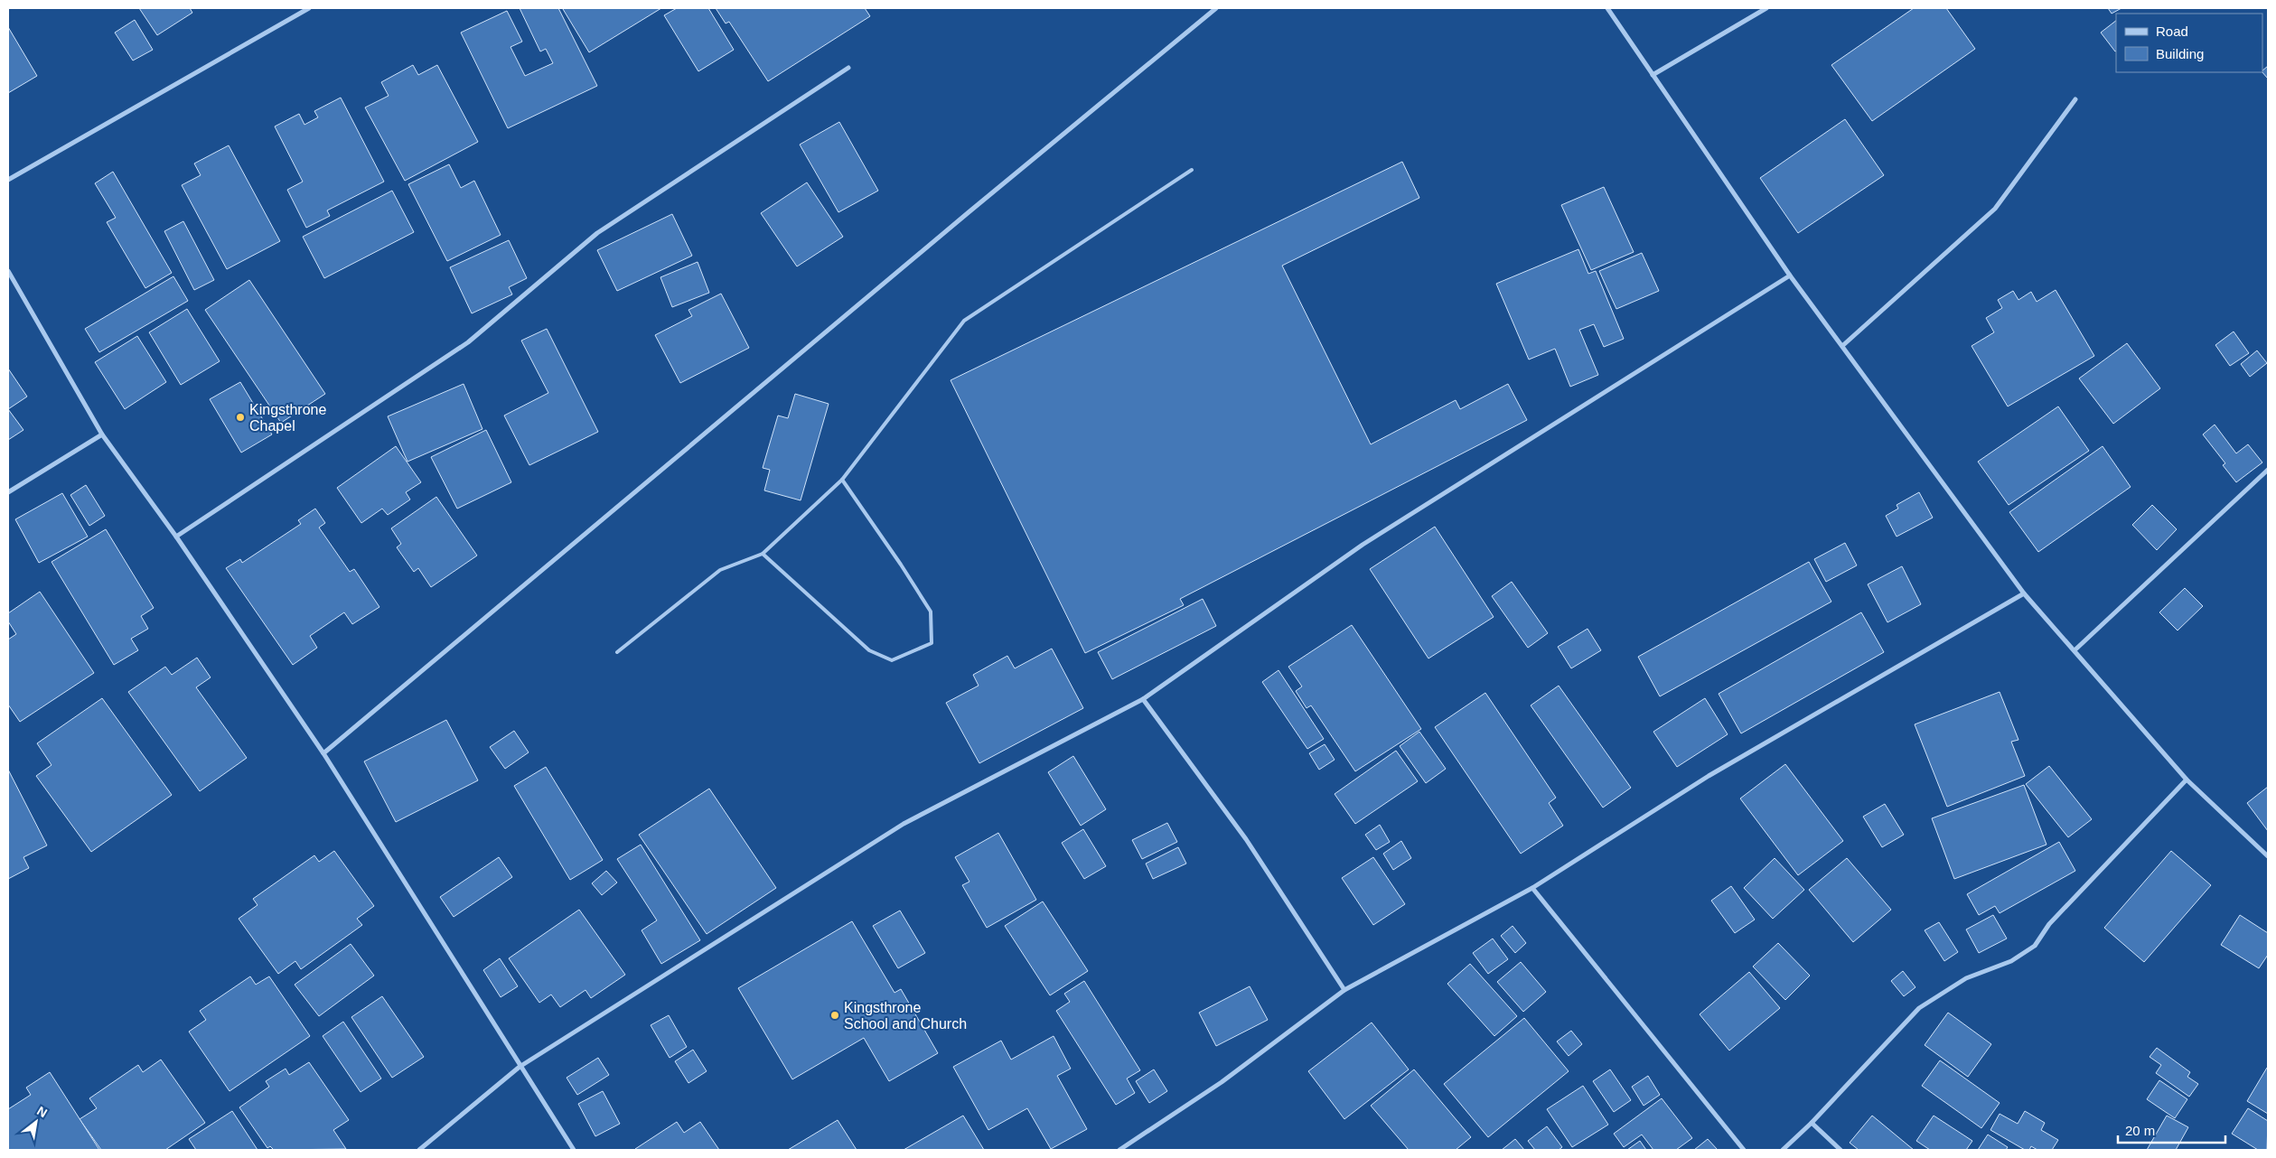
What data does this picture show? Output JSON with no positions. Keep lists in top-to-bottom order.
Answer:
{
  "places": ["Kingsthrone Chapel", "Kingsthrone School and Church"],
  "legend": ["Road", "Building"],
  "scale_bar": "20 m",
  "north": "top right"
}
